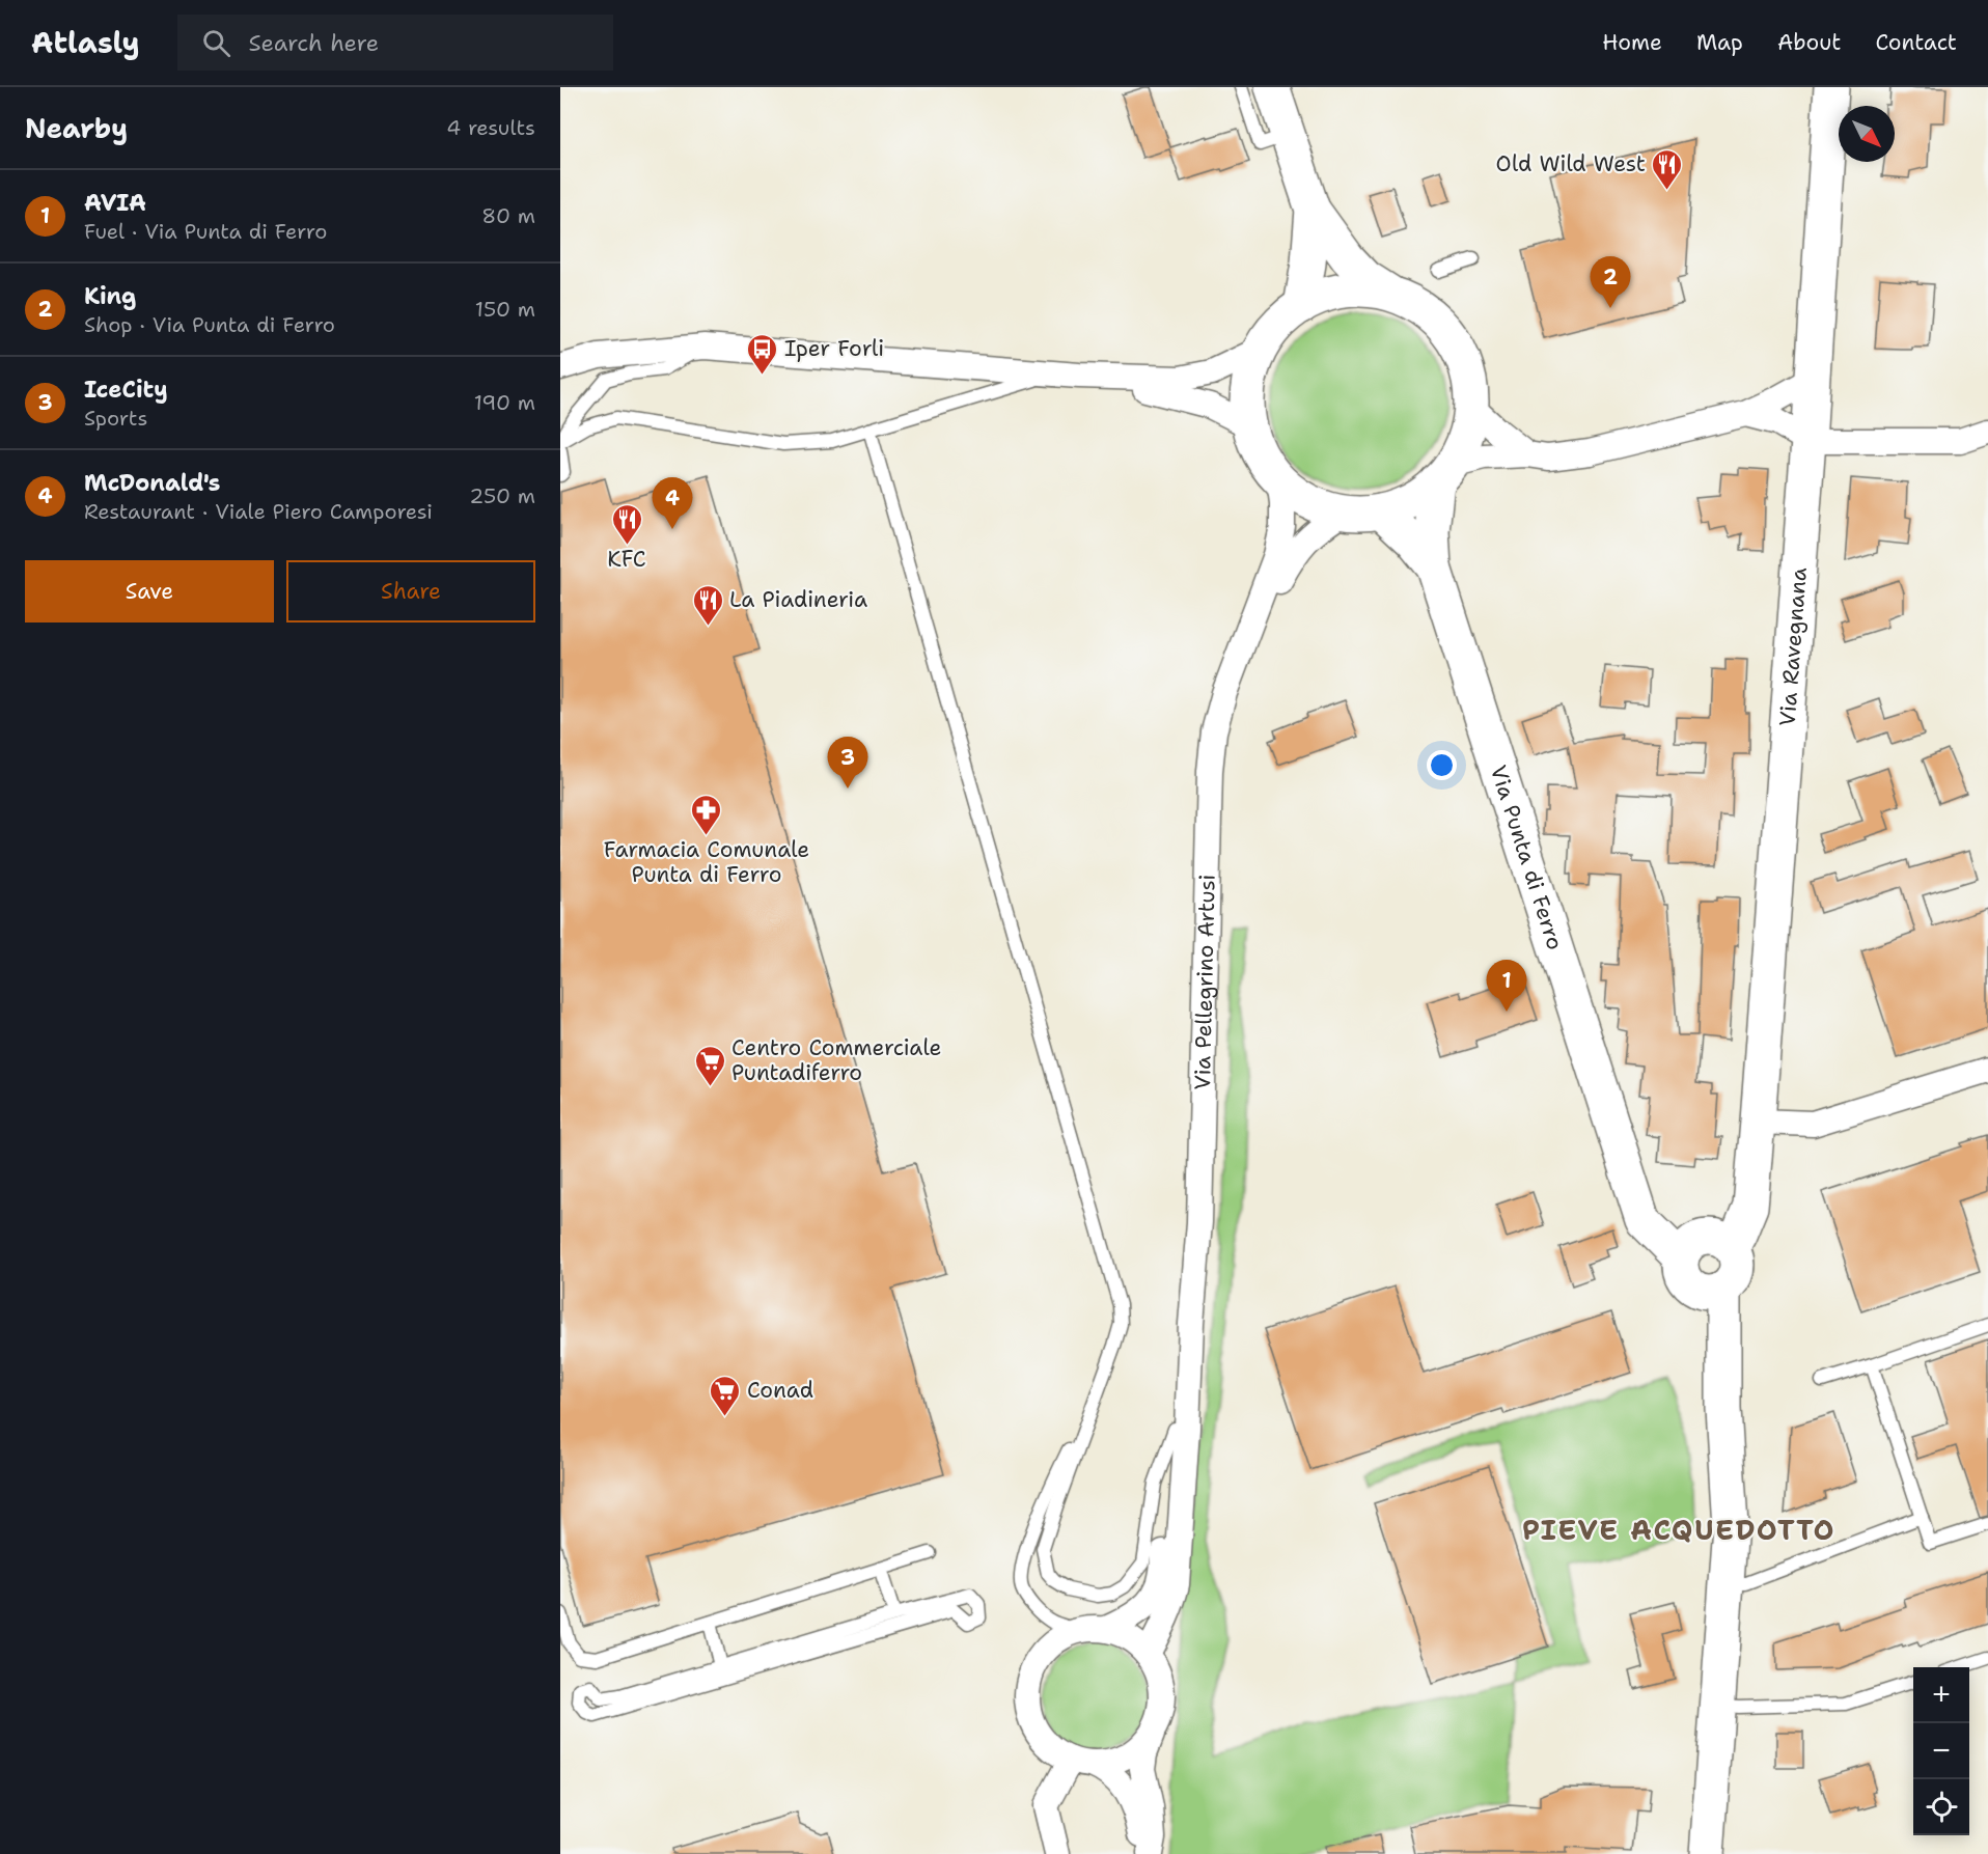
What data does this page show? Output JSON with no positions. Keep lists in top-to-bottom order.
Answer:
{
  "streets": {
    "street": ["Via Ravegnana", "Via Punta di Ferro", "Via Pellegrino Artusi"]
  },
  "crossings": [
    ["Via Ravegnana", "Via Punta di Ferro"]
  ],
  "districts": ["PIEVE ACQUEDOTTO"],
  "places": {
    "restaurant": ["Old Wild West", "KFC", "La Piadineria"],
    "bus stop": ["Iper Forli"],
    "pharmacy": ["Farmacia Comunale Punta di Ferro"],
    "supermarket": ["Centro Commerciale Puntadiferro", "Conad"]
  },
  "north": "bottom right",
  "page": {
    "header": "Atlasly",
    "search": "Search here",
    "nav": [
      "Home",
      "Map",
      "About",
      "Contact"
    ],
    "heading": ["Nearby", "4 results"],
    "list": [
      {
        "mark": "1",
        "name": "AVIA",
        "note": "Fuel · Via Punta di Ferro",
        "value": "80 m"
      },
      {
        "mark": "2",
        "name": "King",
        "note": "Shop · Via Punta di Ferro",
        "value": "150 m"
      },
      {
        "mark": "3",
        "name": "IceCity",
        "note": "Sports",
        "value": "190 m"
      },
      {
        "mark": "4",
        "name": "McDonald's",
        "note": "Restaurant · Viale Piero Camporesi",
        "value": "250 m"
      }
    ],
    "pins": [
      "2",
      "4",
      "3",
      "1"
    ],
    "buttons": ["Save", "Share"],
    "map_buttons": ["+", "−"]
  }
}
